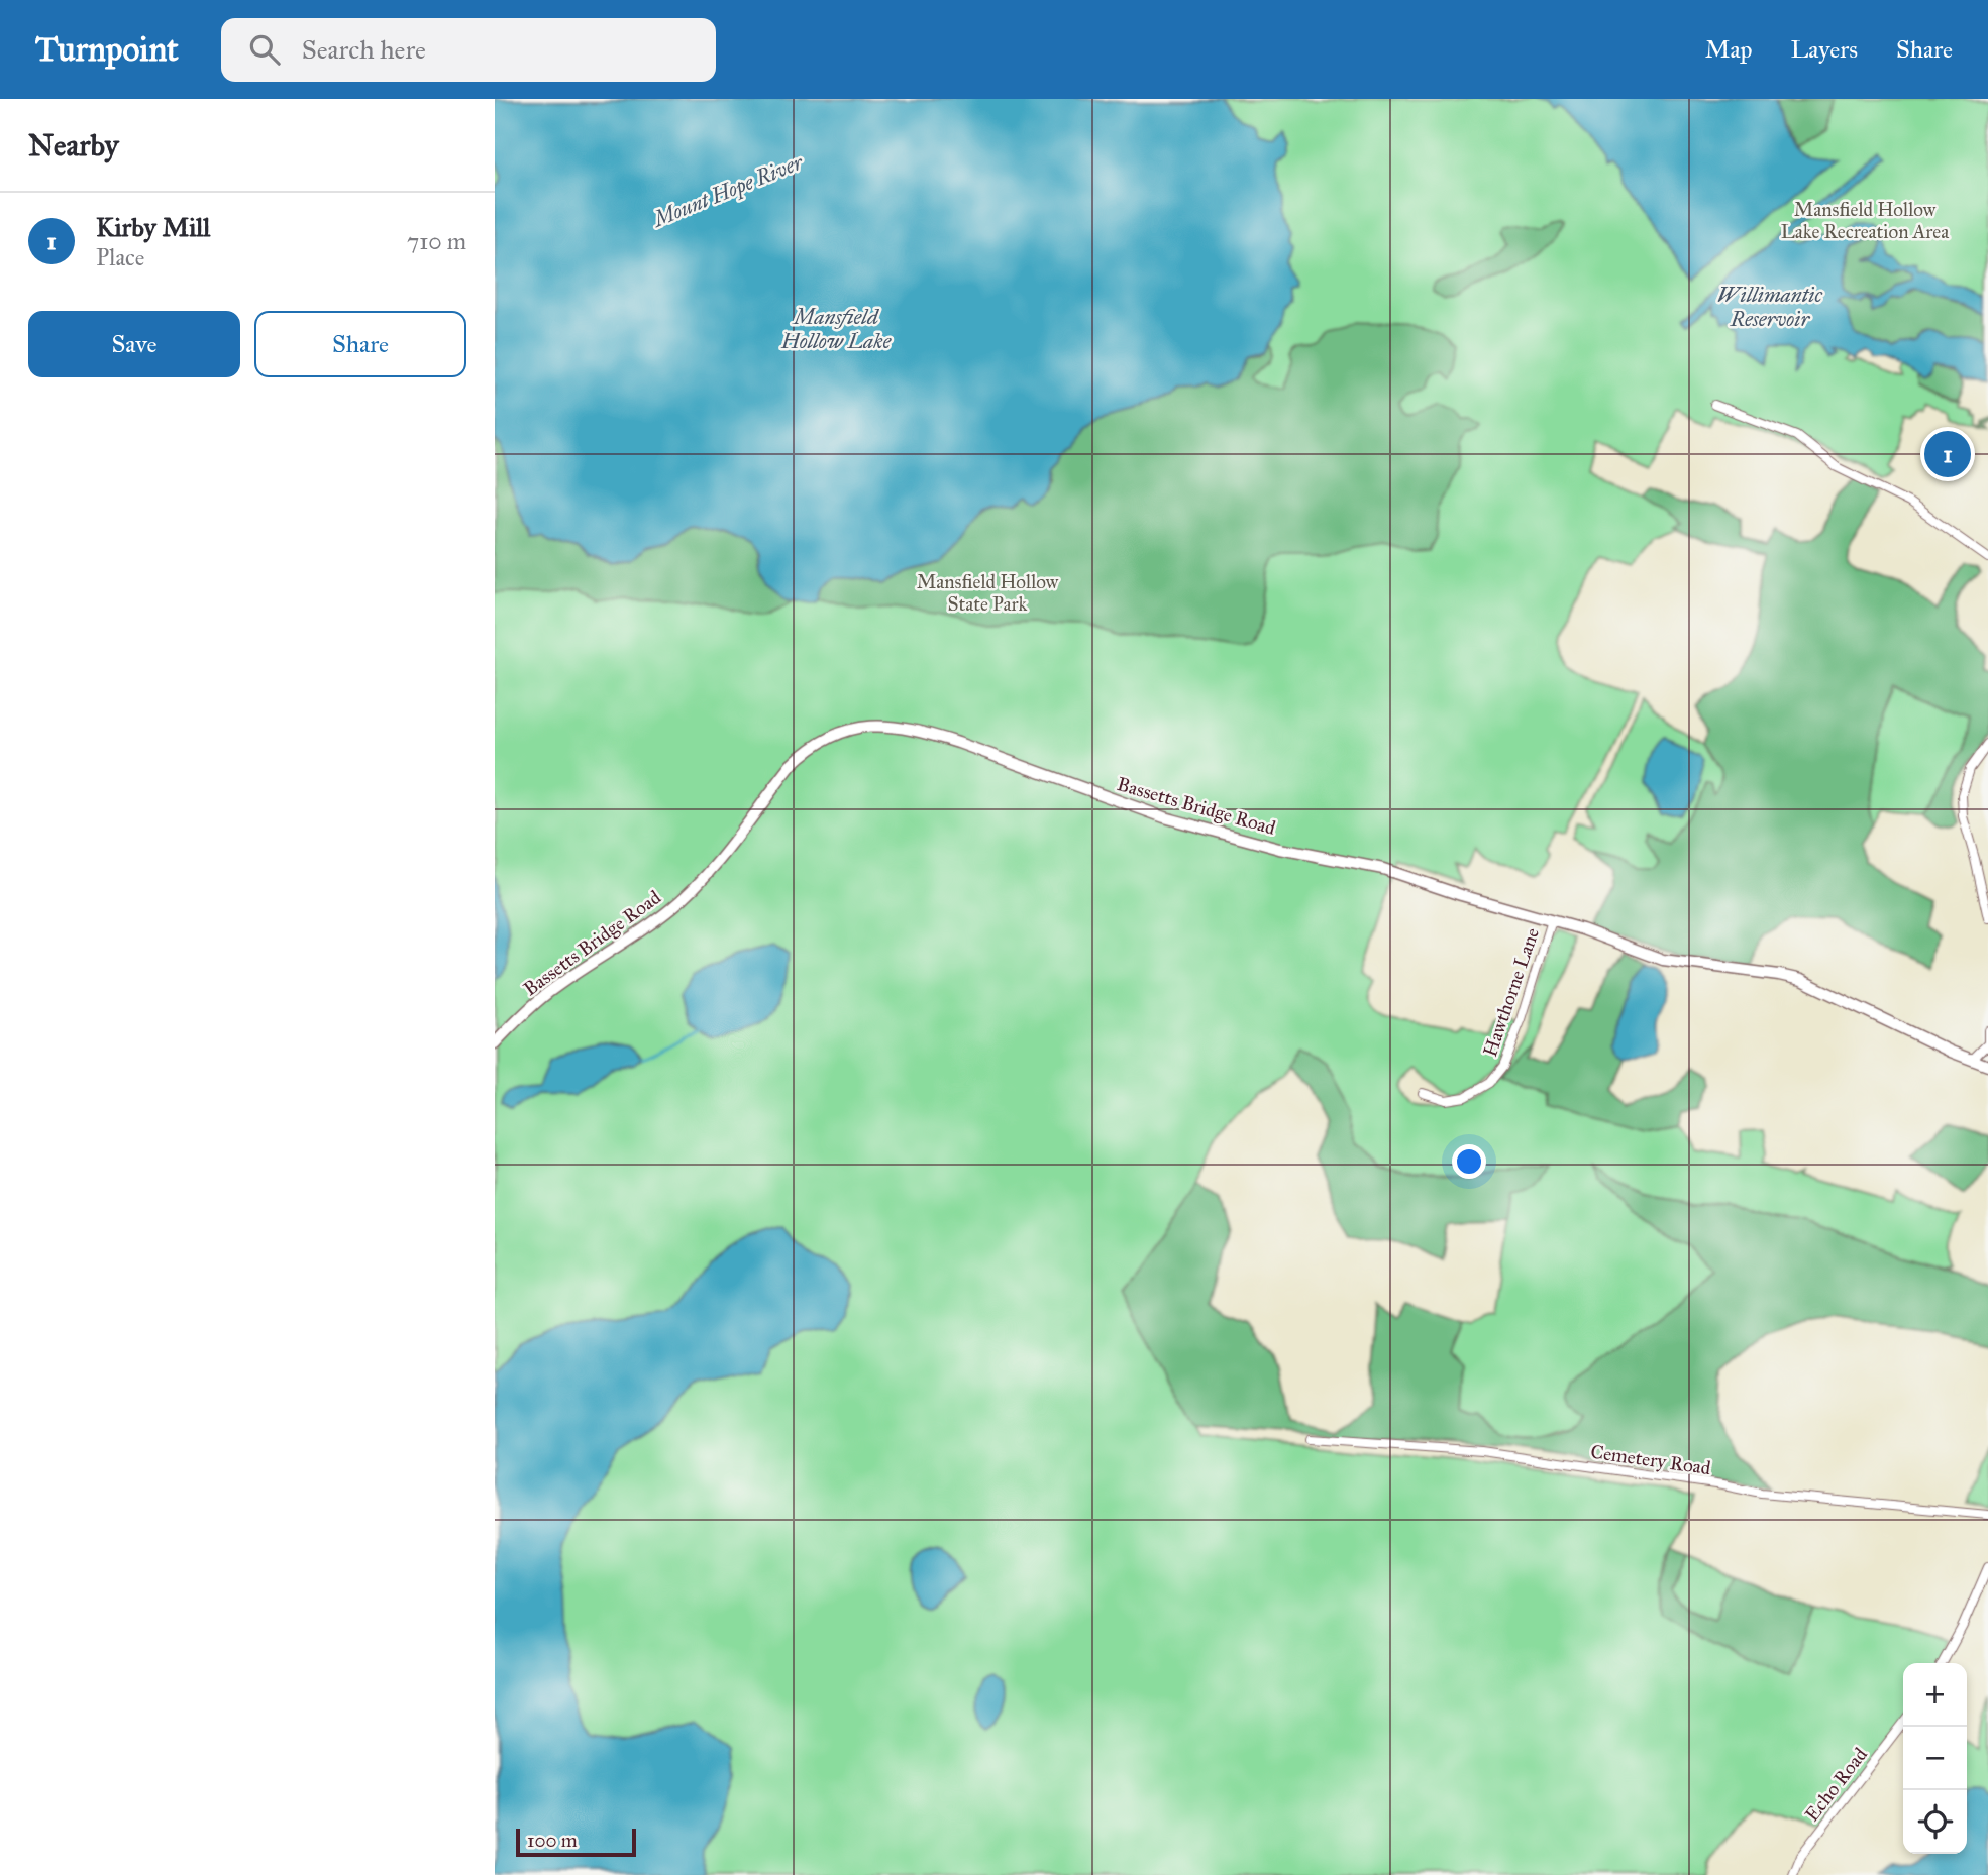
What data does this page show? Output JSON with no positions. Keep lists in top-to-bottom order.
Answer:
{
  "streets": {
    "street": [
      "Bassetts Bridge Road",
      "Hawthorne Lane",
      "Cemetery Road",
      "Echo Road"
    ]
  },
  "crossings": [
    ["Bassetts Bridge Road", "Hawthorne Lane"]
  ],
  "water": ["Mount Hope River", "Willimantic Reservoir", "Mansfield Hollow Lake"],
  "parks": ["Mansfield Hollow Lake Recreation Area", "Mansfield Hollow State Park"],
  "scale_bar": "100 m",
  "page": {
    "header": "Turnpoint",
    "search": "Search here",
    "nav": ["Map", "Layers", "Share"],
    "heading": "Nearby",
    "list": [
      {
        "mark": "1",
        "name": "Kirby Mill",
        "note": "Place",
        "value": "710 m"
      }
    ],
    "buttons": ["Save", "Share"],
    "pins": "1",
    "map_buttons": ["+", "−"],
    "scale": "100 m"
  }
}
